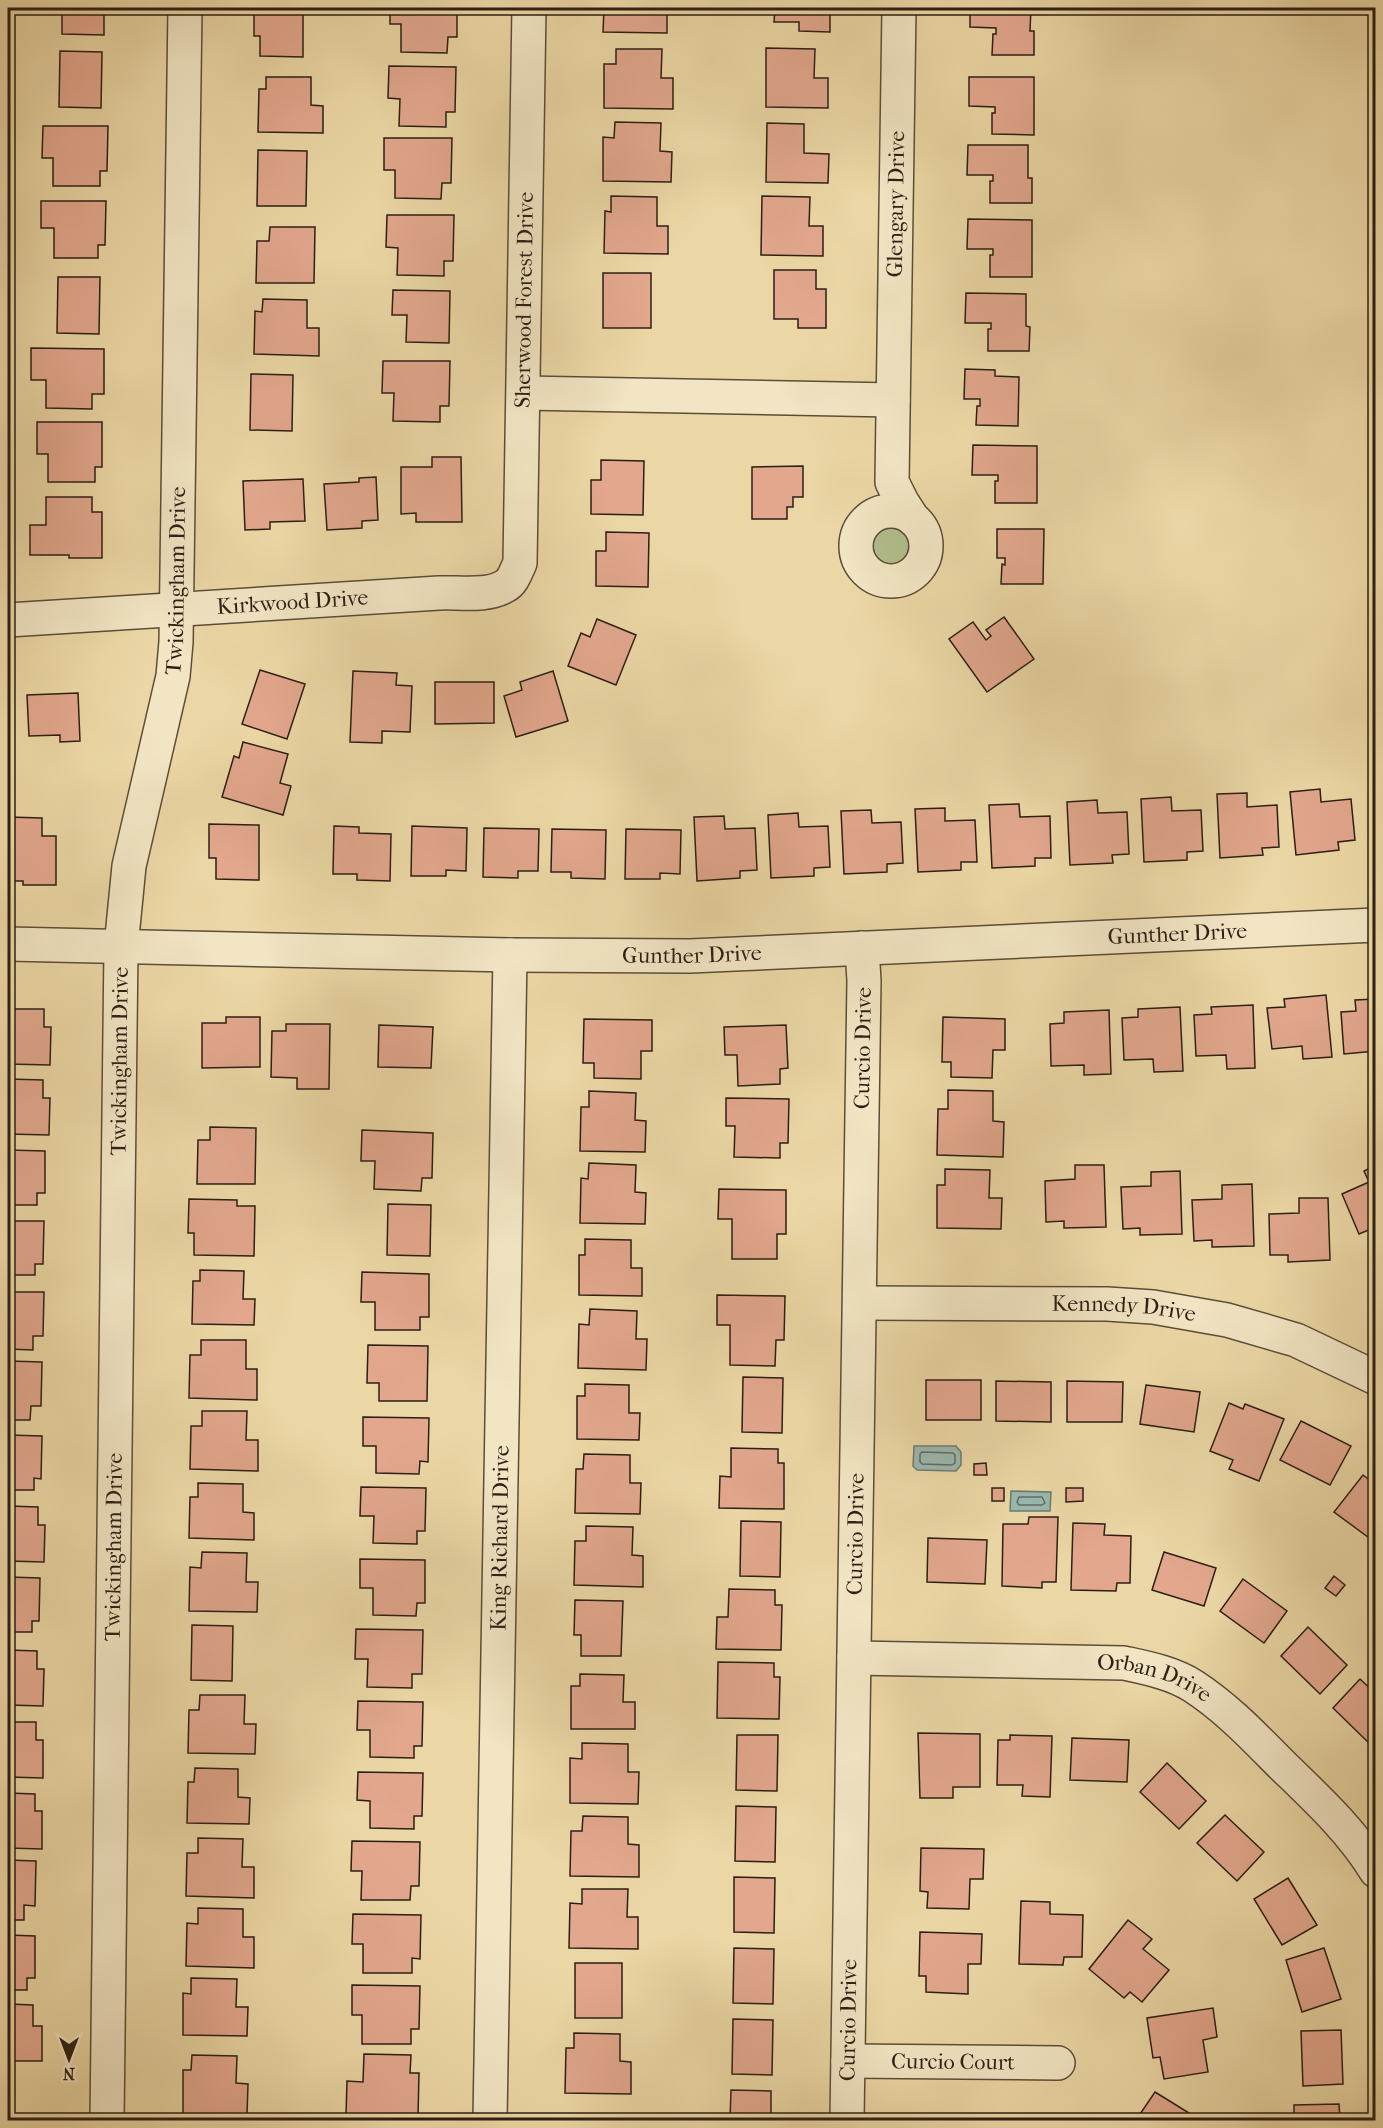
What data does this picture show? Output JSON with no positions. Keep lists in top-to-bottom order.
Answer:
{
  "streets": {
    "street": [
      "Glengary Drive",
      "Sherwood Forest Drive",
      "Twickingham Drive",
      "Kirkwood Drive",
      "Gunther Drive",
      "Curcio Drive",
      "Kennedy Drive",
      "King Richard Drive",
      "Orban Drive",
      "Curcio Court"
    ]
  },
  "crossings": [
    ["Sherwood Forest Drive", "Kirkwood Drive"],
    ["Twickingham Drive", "Kirkwood Drive"],
    ["Twickingham Drive", "Gunther Drive"],
    ["Gunther Drive", "Curcio Drive"],
    ["Gunther Drive", "King Richard Drive"],
    ["Curcio Drive", "Kennedy Drive"],
    ["Curcio Drive", "Orban Drive"],
    ["Curcio Drive", "Curcio Court"]
  ],
  "north": "bottom"
}
